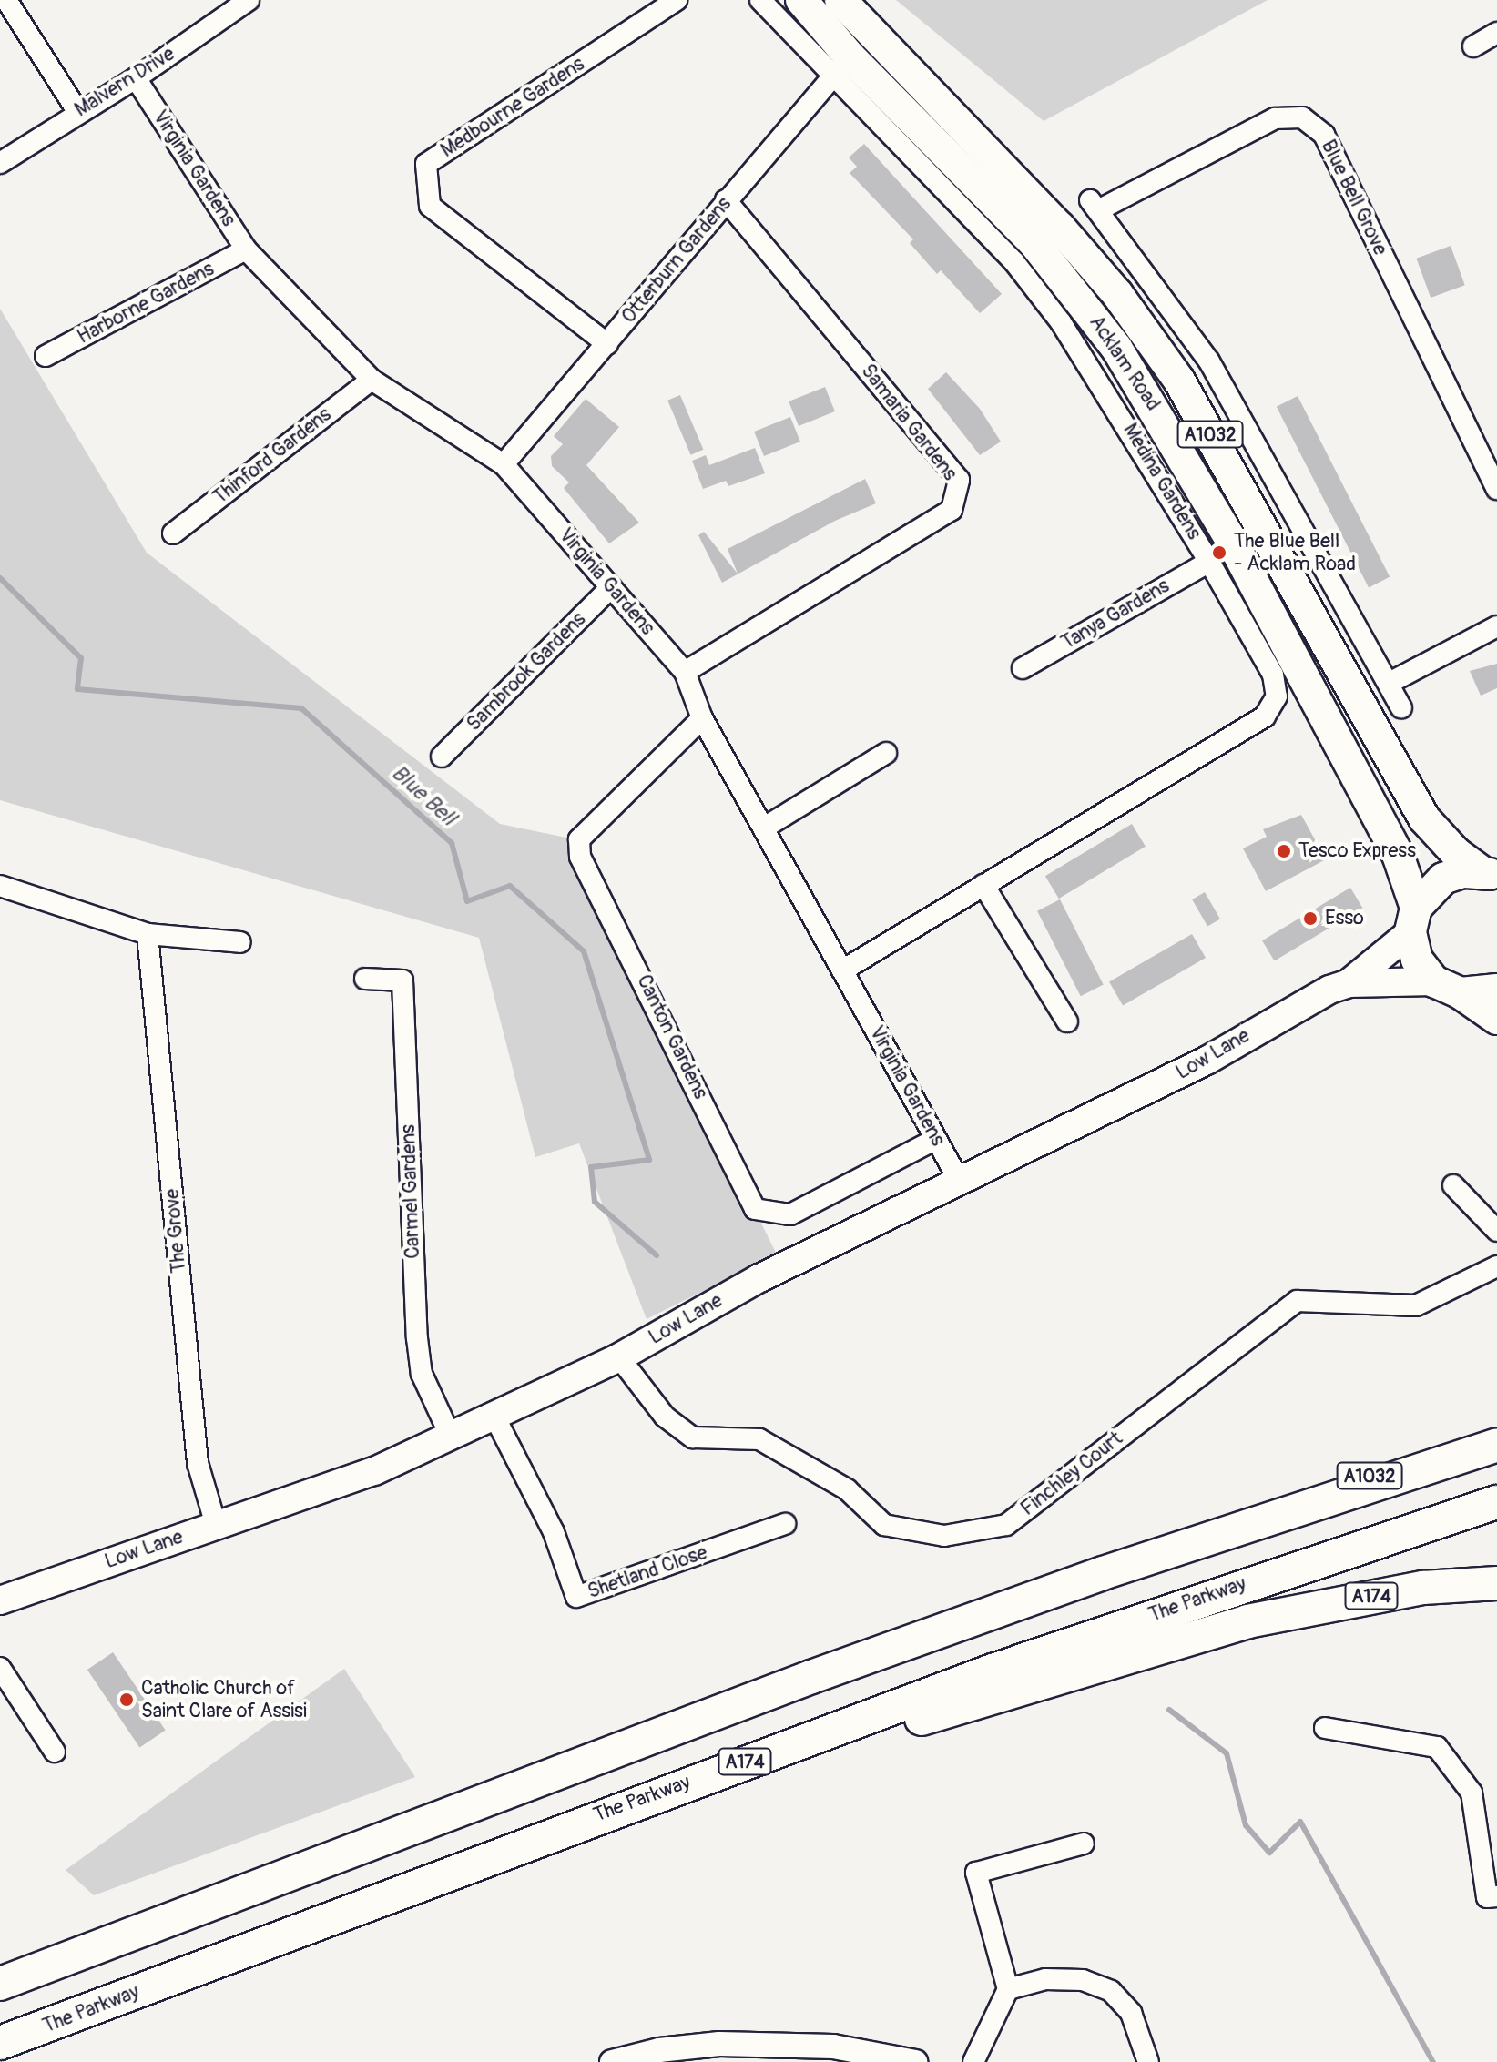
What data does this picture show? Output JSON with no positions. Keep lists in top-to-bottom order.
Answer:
{
  "streets": {
    "highway": ["A1032", "A174", "The Parkway"],
    "main road": ["Acklam Road", "Low Lane"],
    "street": [
      "Malvern Drive",
      "Medbourne Gardens",
      "Virginia Gardens",
      "Blue Bell Grove",
      "Otterburn Gardens",
      "Harborne Gardens",
      "Samaria Gardens",
      "Thinford Gardens",
      "Medina Gardens",
      "Tanya Gardens",
      "Sambrook Gardens",
      "Canton Gardens",
      "Carmel Gardens",
      "The Grove",
      "Finchley Court",
      "Shetland Close"
    ]
  },
  "crossings": [
    ["Malvern Drive", "Virginia Gardens"],
    ["Medbourne Gardens", "Otterburn Gardens"],
    ["Virginia Gardens", "Otterburn Gardens"],
    ["Virginia Gardens", "Harborne Gardens"],
    ["Virginia Gardens", "Samaria Gardens"],
    ["Virginia Gardens", "Thinford Gardens"],
    ["Virginia Gardens", "Medina Gardens"],
    ["Virginia Gardens", "Sambrook Gardens"],
    ["Virginia Gardens", "Canton Gardens"],
    ["Virginia Gardens", "Low Lane"],
    ["Otterburn Gardens", "Acklam Road"],
    ["Otterburn Gardens", "Samaria Gardens"],
    ["Otterburn Gardens", "Medina Gardens"],
    ["Acklam Road", "A1032"],
    ["Acklam Road", "Medina Gardens"],
    ["Acklam Road", "Low Lane"],
    ["A1032", "Low Lane"],
    ["Medina Gardens", "Tanya Gardens"],
    ["Low Lane", "Carmel Gardens"],
    ["Low Lane", "The Grove"],
    ["Low Lane", "Finchley Court"],
    ["Low Lane", "Shetland Close"],
    ["A174", "The Parkway"]
  ],
  "water": ["Blue Bell"],
  "places": [
    "The Blue Bell - Acklam Road",
    "Tesco Express",
    "Esso",
    "Catholic Church of Saint Clare of Assisi"
  ]
}
